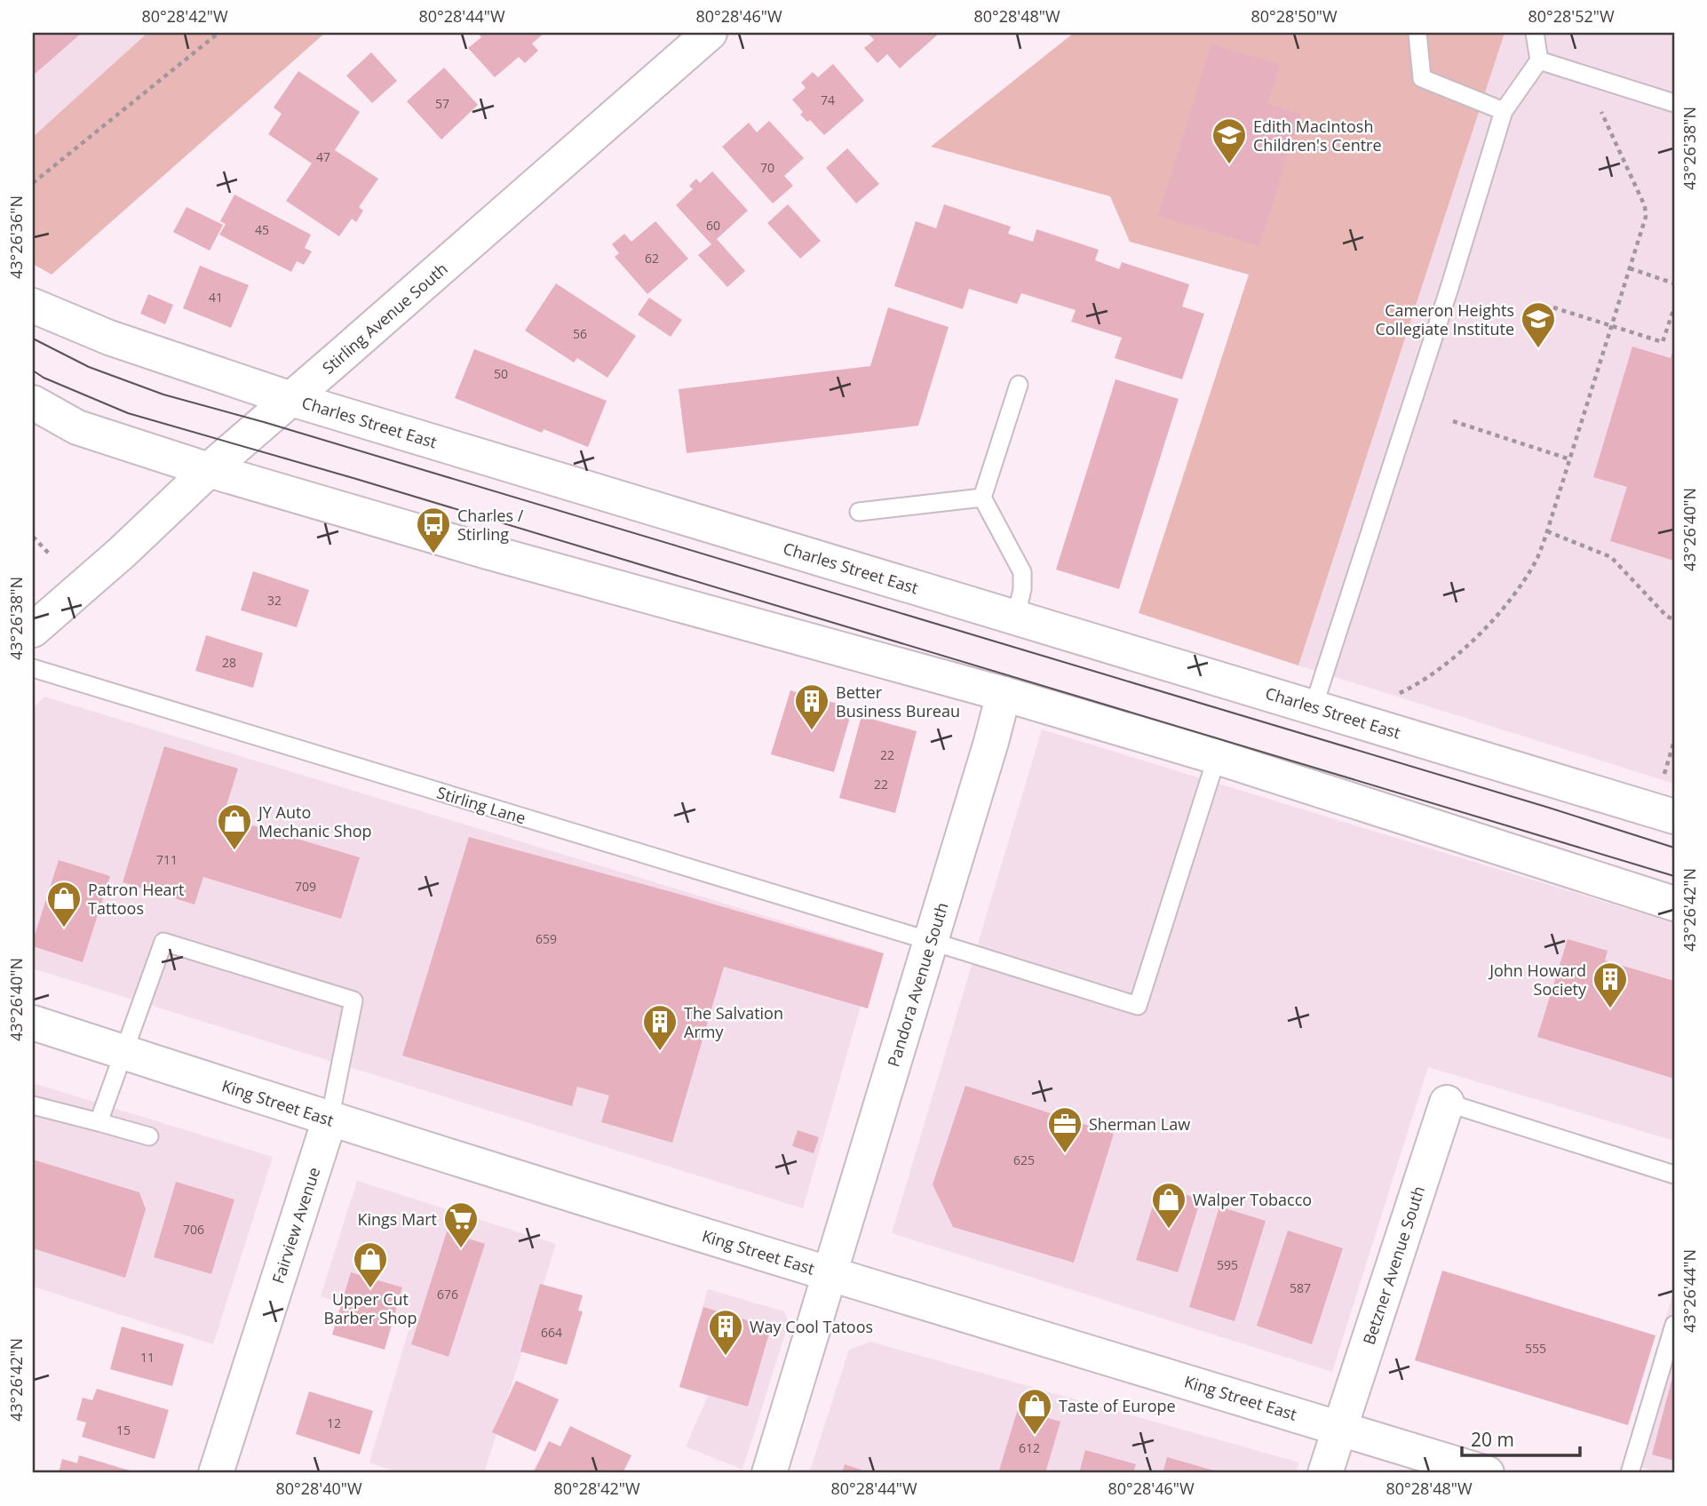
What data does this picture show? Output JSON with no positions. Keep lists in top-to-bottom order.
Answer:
{
  "streets": {
    "main road": [
      "Stirling Avenue South",
      "Charles Street East",
      "Pandora Avenue South",
      "King Street East",
      "Fairview Avenue",
      "Betzner Avenue South"
    ],
    "lane": ["Stirling Lane"]
  },
  "crossings": [
    ["Stirling Avenue South", "Charles Street East"],
    ["Stirling Lane", "Pandora Avenue South"],
    ["Pandora Avenue South", "King Street East"],
    ["King Street East", "Fairview Avenue"],
    ["King Street East", "Betzner Avenue South"]
  ],
  "places": {
    "school or university": ["Edith MacIntosh Children's Centre", "Cameron Heights Collegiate Institute"],
    "bus stop": ["Charles / Stirling"],
    "building": [
      "Better Business Bureau",
      "John Howard Society",
      "The Salvation Army",
      "Way Cool Tatoos"
    ],
    "shop": [
      "JY Auto Mechanic Shop",
      "Patron Heart Tattoos",
      "Walper Tobacco",
      "Upper Cut Barber Shop",
      "Taste of Europe"
    ],
    "office": ["Sherman Law"],
    "supermarket": ["Kings Mart"]
  },
  "house_numbers": [
    "74",
    "57",
    "47",
    "70",
    "60",
    "45",
    "62",
    "41",
    "56",
    "50",
    "32",
    "28",
    "22",
    "22",
    "711",
    "709",
    "659",
    "625",
    "706",
    "595",
    "587",
    "676",
    "664",
    "555",
    "11",
    "12",
    "15",
    "612"
  ],
  "scale_bar": "20 m",
  "coordinates": [
    "80°28'42\"W",
    "80°28'44\"W",
    "80°28'46\"W",
    "80°28'48\"W",
    "80°28'50\"W",
    "80°28'52\"W",
    "43°26'38\"N",
    "43°26'36\"N",
    "43°26'40\"N",
    "43°26'42\"N",
    "43°26'44\"N",
    "80°28'40\"W"
  ]
}
